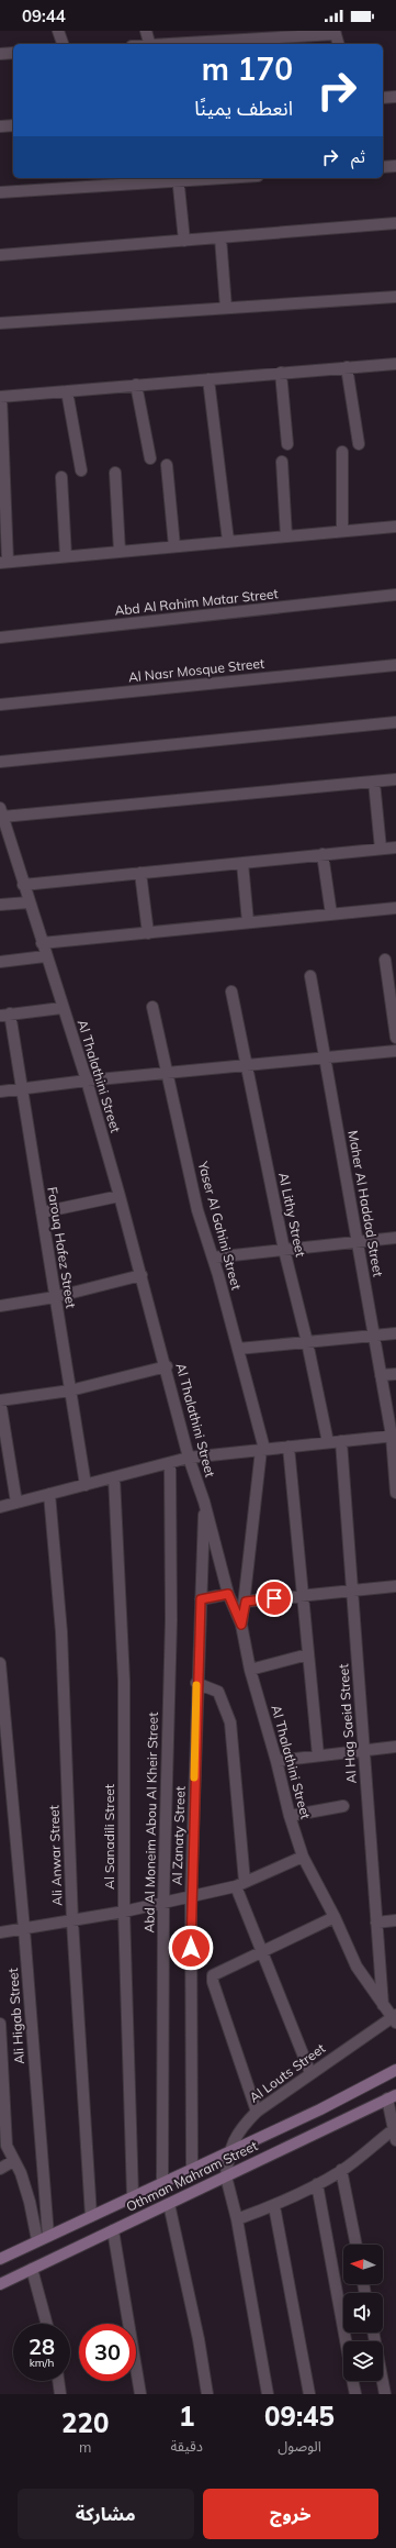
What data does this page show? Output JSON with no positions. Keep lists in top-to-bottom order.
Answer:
{
  "streets": {
    "main road": ["Othman Mahram Street"],
    "street": [
      "Abd Al Rahim Matar Street",
      "Al Nasr Mosque Street",
      "Al Thalathini Street",
      "Maher Al Haddad Street",
      "Al Lithy Street",
      "Yaser Al Gahini Street",
      "Farouq Hafez Street",
      "Al Hag Saeid Street",
      "Abd Al Moneim Abou Al Kheir Street",
      "Al Zanaty Street",
      "Al Sanadili Street",
      "Ali Anwar Street",
      "Ali Higab Street",
      "Al Louts Street"
    ]
  },
  "crossings": [
    ["Al Thalathini Street", "Al Hag Saeid Street"],
    ["Al Thalathini Street", "Al Zanaty Street"],
    ["Al Thalathini Street", "Al Louts Street"],
    ["Abd Al Moneim Abou Al Kheir Street", "Othman Mahram Street"],
    ["Al Zanaty Street", "Othman Mahram Street"],
    ["Al Sanadili Street", "Othman Mahram Street"],
    ["Ali Anwar Street", "Othman Mahram Street"],
    ["Ali Higab Street", "Othman Mahram Street"],
    ["Al Louts Street", "Othman Mahram Street"]
  ],
  "north": "left",
  "page": {
    "status": "09:44",
    "turn": ["170 m", "انعطف يمينًا"],
    "then": "ثم",
    "speed": "28 km/h",
    "limit": "30",
    "eta": [
      "09:45",
      "الوصول",
      "1",
      "دقيقة",
      "220",
      "m"
    ],
    "buttons": ["خروج", "مشاركة"]
  }
}
